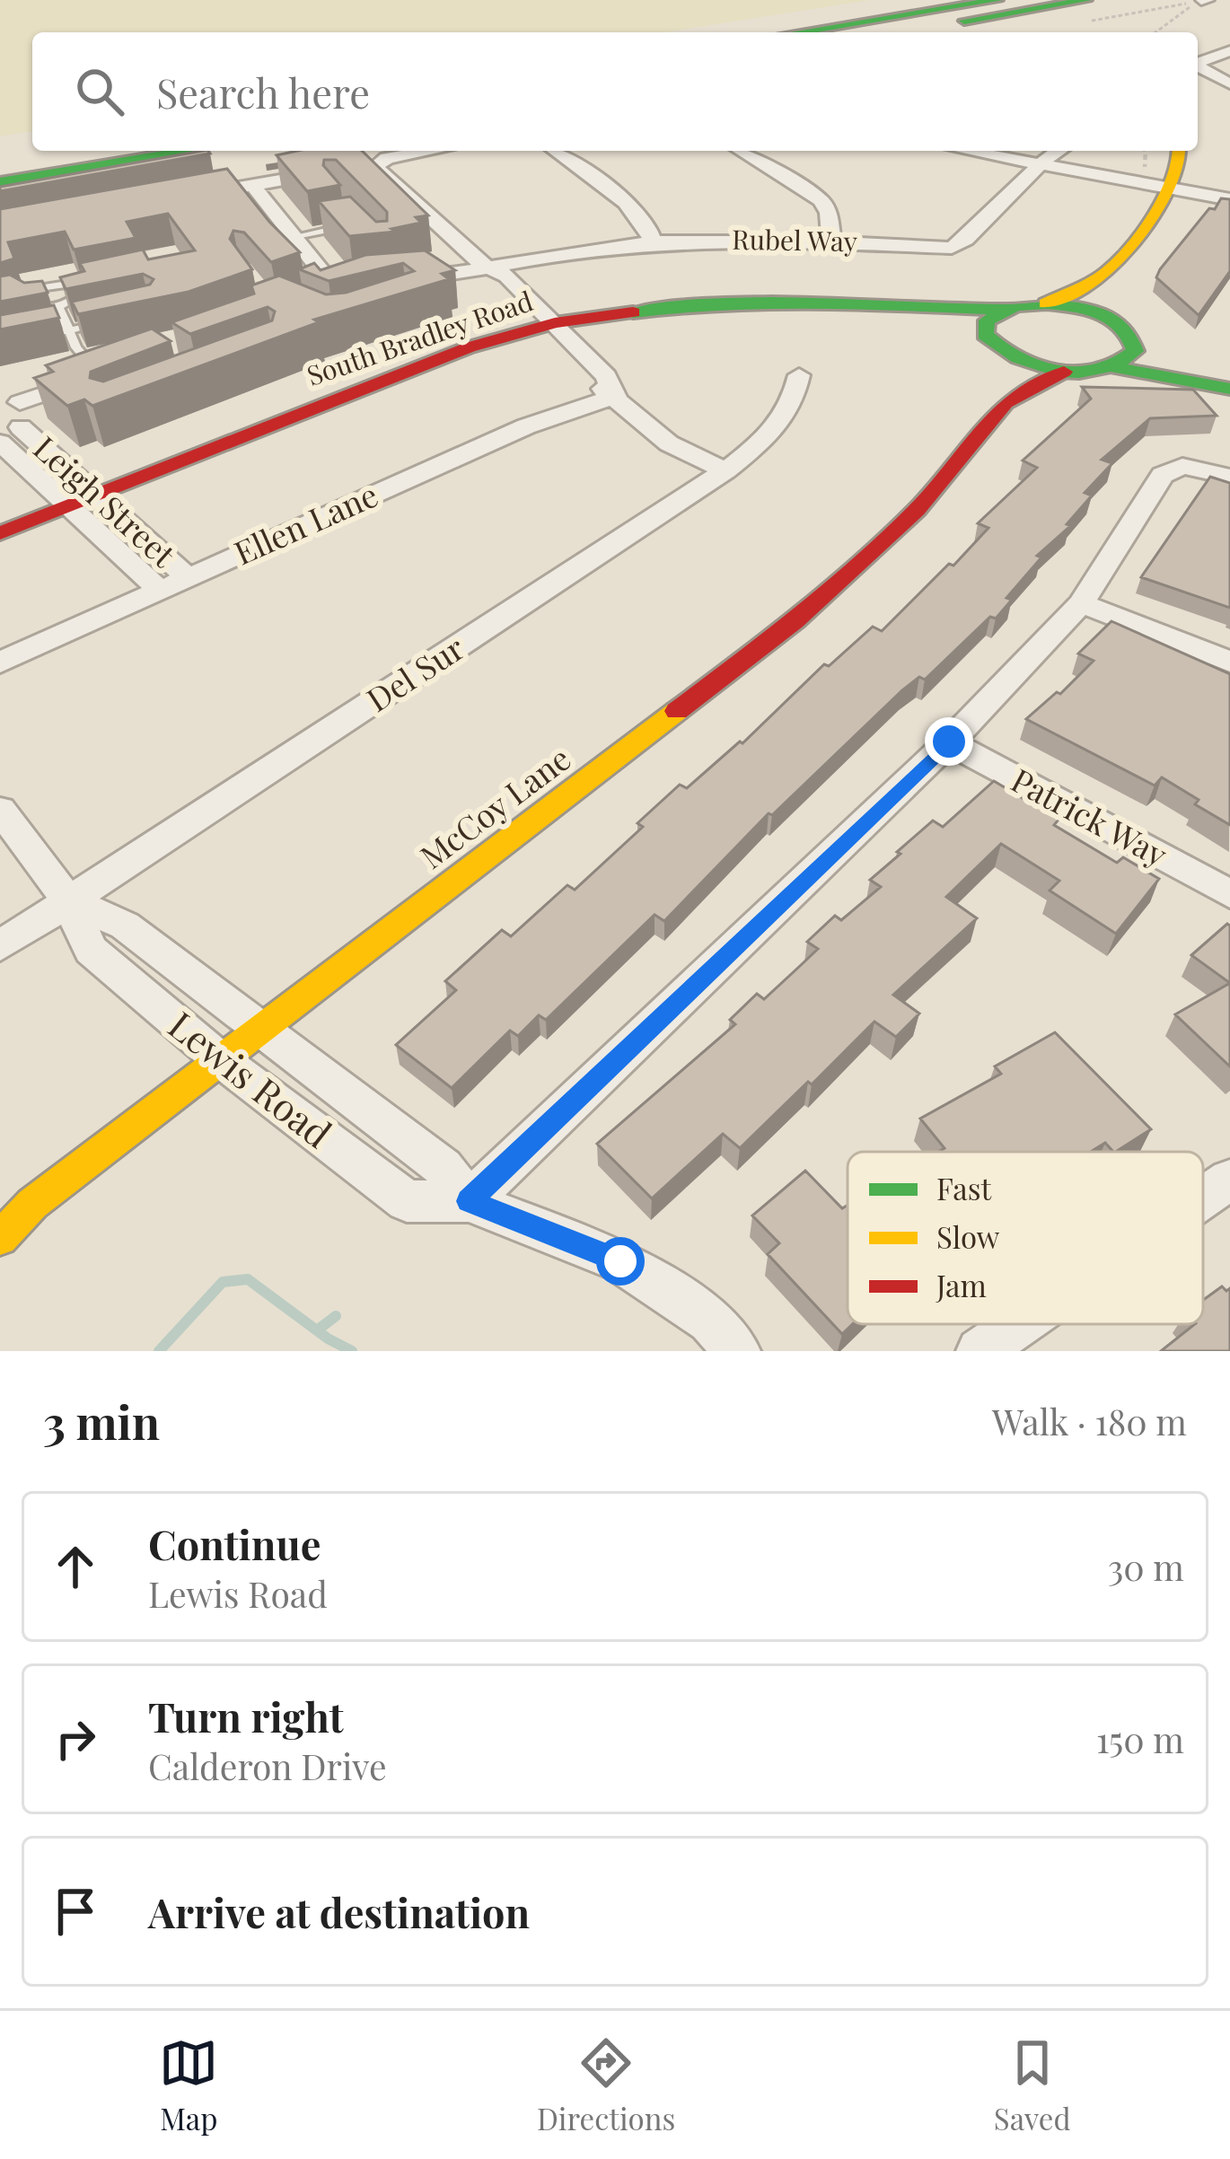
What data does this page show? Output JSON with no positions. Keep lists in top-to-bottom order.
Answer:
{
  "streets": {
    "main road": ["South Bradley Road", "McCoy Lane"],
    "street": [
      "Rubel Way",
      "Leigh Street",
      "Ellen Lane",
      "Del Sur",
      "Patrick Way",
      "Lewis Road"
    ]
  },
  "crossings": [
    ["South Bradley Road", "Leigh Street"],
    ["South Bradley Road", "McCoy Lane"],
    ["Leigh Street", "Ellen Lane"],
    ["Del Sur", "Lewis Road"],
    ["McCoy Lane", "Lewis Road"]
  ],
  "legend": ["Fast", "Slow", "Jam"],
  "page": {
    "search": "Search here",
    "heading": ["3 min", "Walk · 180 m"],
    "list": [
      ["Continue", "Lewis Road", "30 m"],
      ["Turn right", "Calderon Drive", "150 m"],
      "Arrive at destination"
    ],
    "nav": ["Map", "Directions", "Saved"]
  }
}
